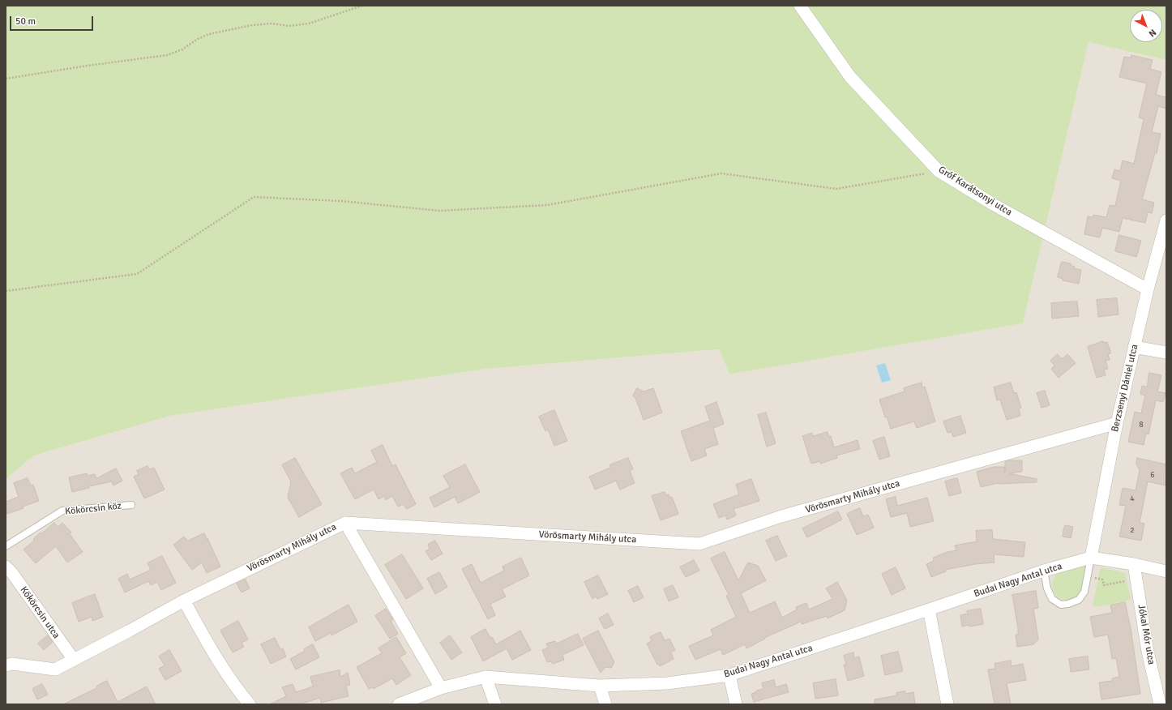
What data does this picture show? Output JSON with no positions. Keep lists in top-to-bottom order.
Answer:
{
  "streets": {
    "street": [
      "Gróf Karátsonyi utca",
      "Berzsenyi Dániel utca",
      "Vörösmarty Mihály utca",
      "Budai Nagy Antal utca",
      "Kökörcsin utca",
      "Jókai Mór utca"
    ],
    "lane": ["Kökörcsin köz"]
  },
  "crossings": [
    ["Gróf Karátsonyi utca", "Berzsenyi Dániel utca"],
    ["Berzsenyi Dániel utca", "Vörösmarty Mihály utca"],
    ["Berzsenyi Dániel utca", "Budai Nagy Antal utca"],
    ["Vörösmarty Mihály utca", "Kökörcsin utca"]
  ],
  "house_numbers": [
    "8",
    "6",
    "4",
    "2"
  ],
  "scale_bar": "50 m",
  "north": "bottom right"
}
